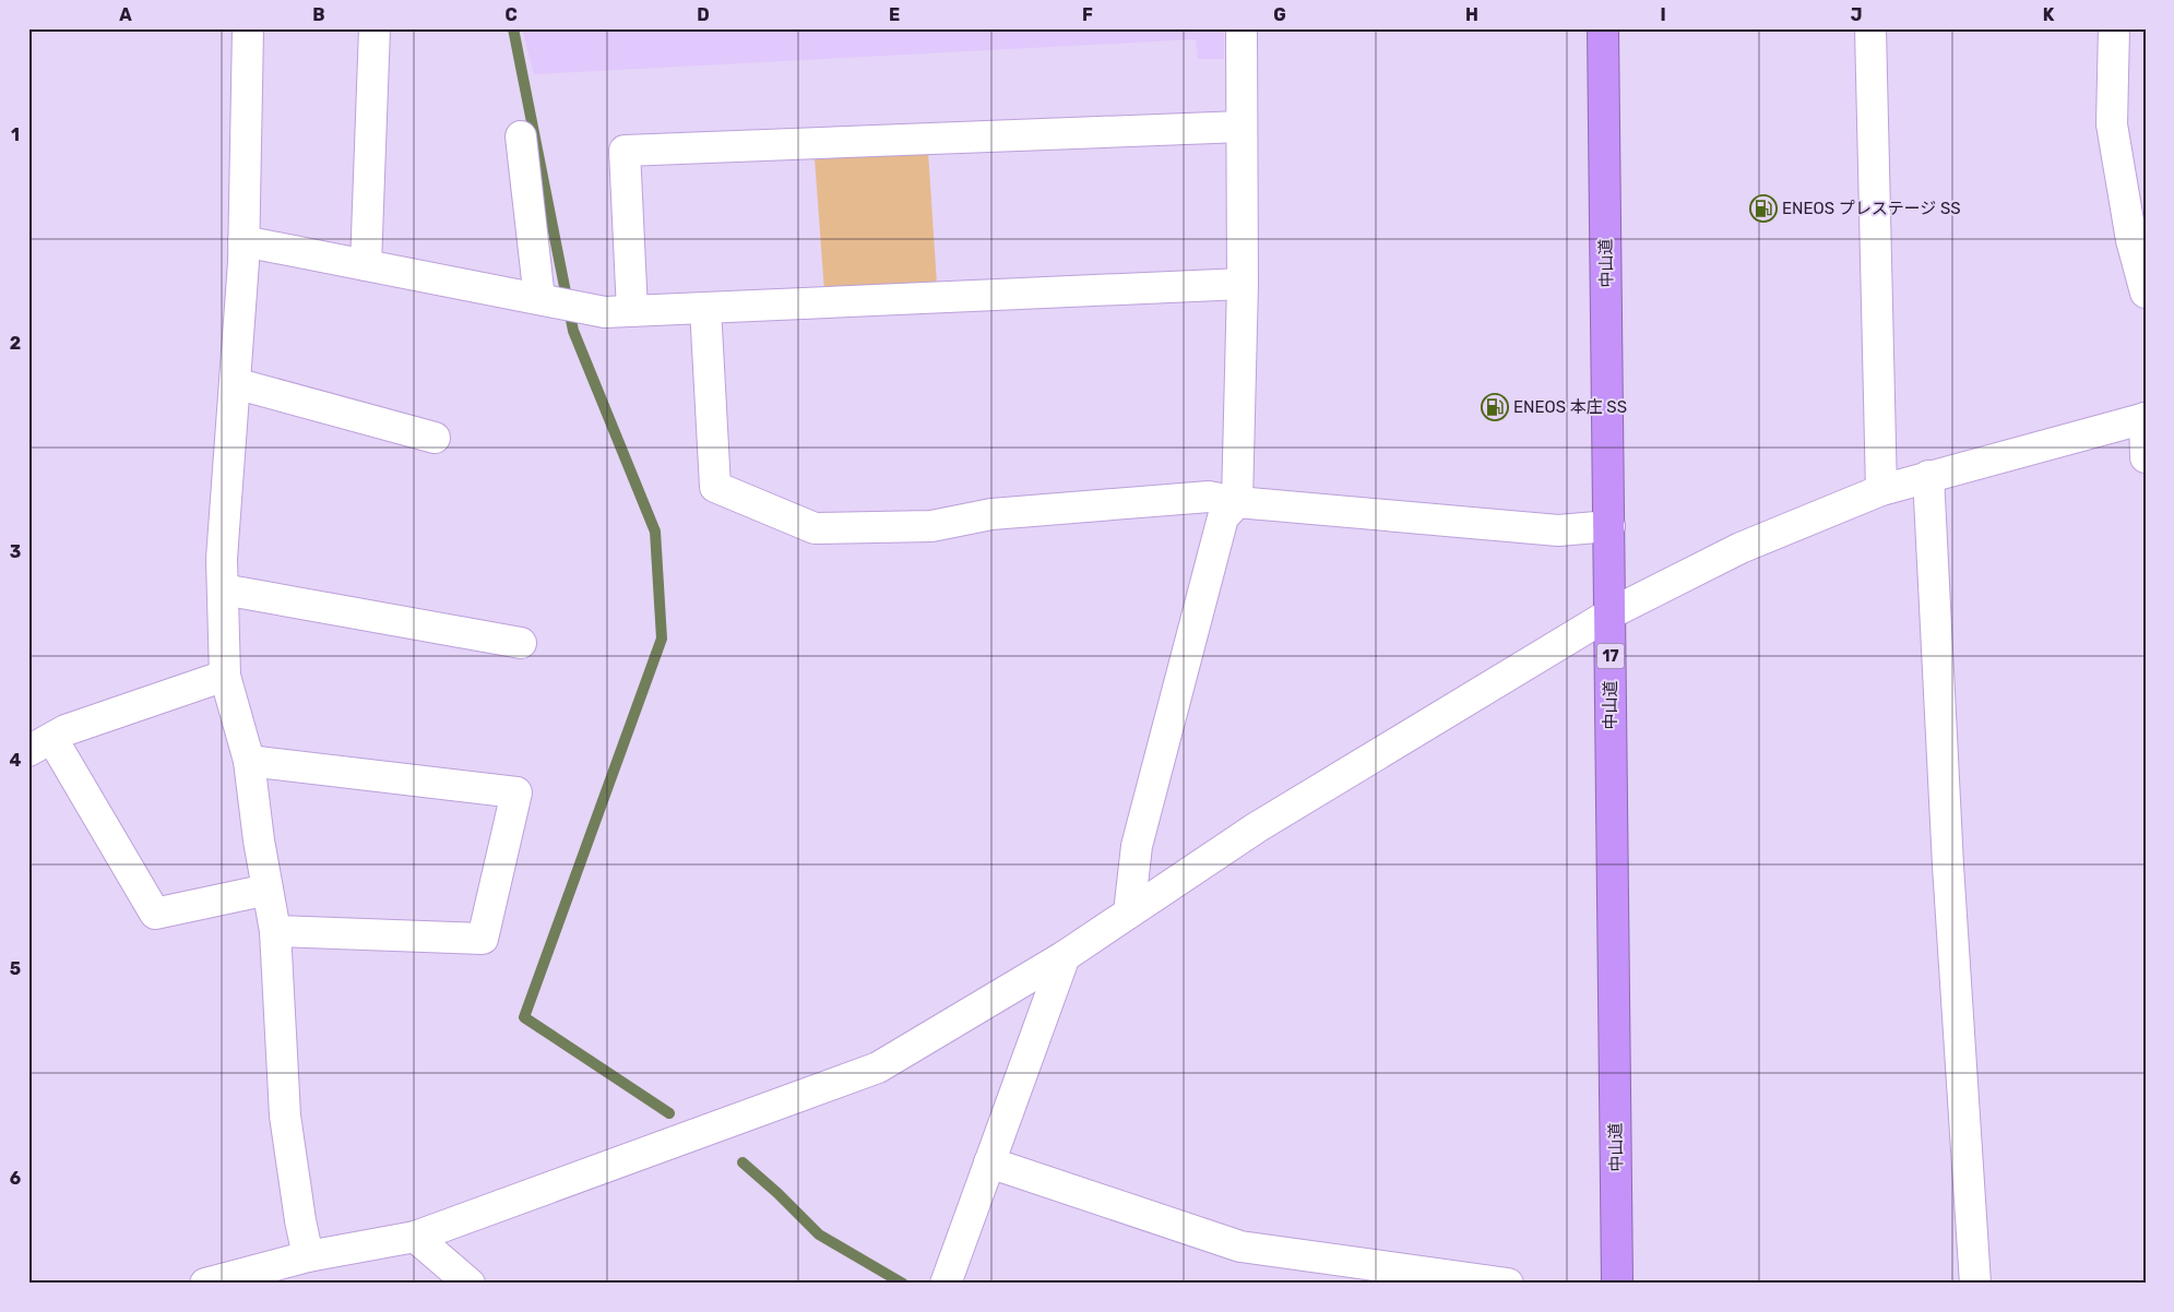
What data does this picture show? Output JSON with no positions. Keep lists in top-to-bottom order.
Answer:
{
  "streets": {
    "highway": ["中山道", "17"]
  },
  "places": {
    "fuel station": ["ENEOS プレステージ SS", "ENEOS 本庄 SS"]
  },
  "grid": {
    "columns": [
      "A",
      "B",
      "C",
      "D",
      "E",
      "F",
      "G",
      "H",
      "I",
      "J",
      "K"
    ],
    "rows": [
      "1",
      "2",
      "3",
      "4",
      "5",
      "6"
    ]
  }
}
